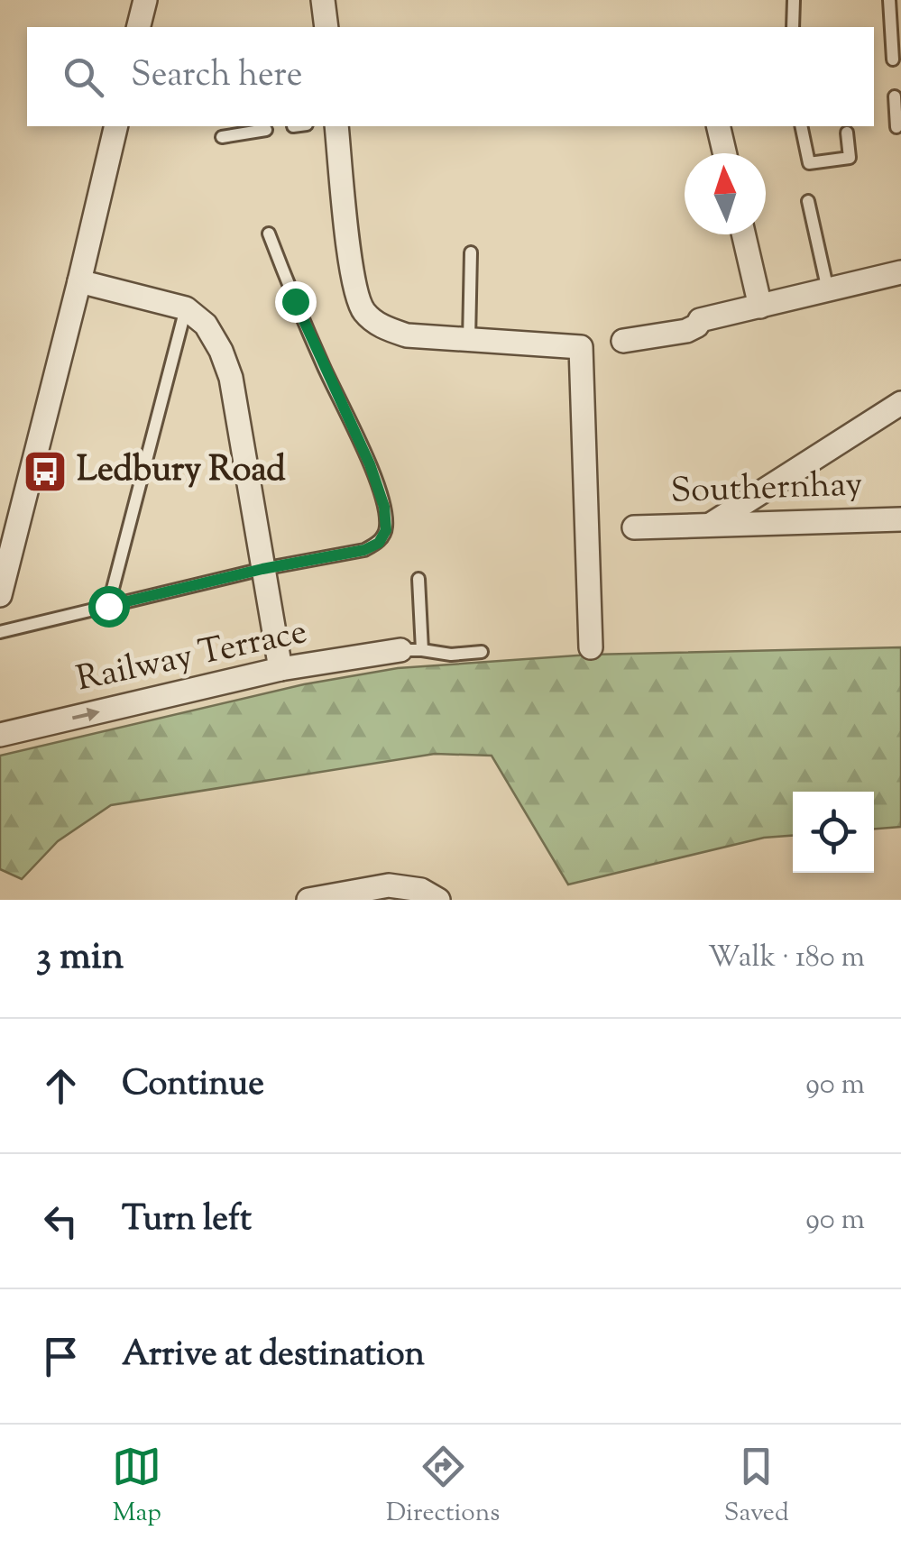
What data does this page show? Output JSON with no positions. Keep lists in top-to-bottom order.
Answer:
{
  "streets": {
    "street": ["Southernhay", "Railway Terrace"]
  },
  "one_way": ["Railway Terrace"],
  "places": {
    "bus stop": ["Ledbury Road"]
  },
  "north": "top",
  "page": {
    "search": "Search here",
    "heading": ["3 min", "Walk · 180 m"],
    "list": [
      ["Continue", "90 m"],
      ["Turn left", "90 m"],
      "Arrive at destination"
    ],
    "nav": ["Map", "Directions", "Saved"]
  }
}
